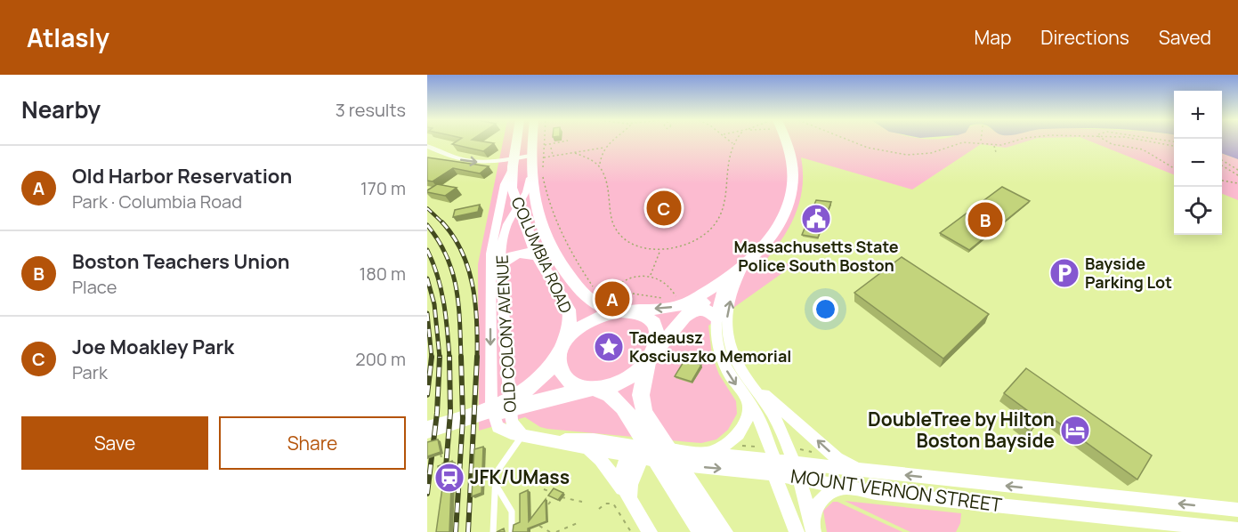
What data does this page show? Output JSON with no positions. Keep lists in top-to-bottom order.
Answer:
{
  "streets": {
    "main road": ["COLUMBIA ROAD", "OLD COLONY AVENUE"],
    "street": ["MOUNT VERNON STREET"]
  },
  "crossings": [
    ["COLUMBIA ROAD", "OLD COLONY AVENUE"],
    ["OLD COLONY AVENUE", "MOUNT VERNON STREET"]
  ],
  "one_way": ["OLD COLONY AVENUE"],
  "places": {
    "public building": ["Massachusetts State Police South Boston"],
    "parking": ["Bayside Parking Lot"],
    "place": ["Tadeausz Kosciuszko Memorial"],
    "hotel": ["DoubleTree by Hilton Boston Bayside"],
    "station": ["JFK/UMass"]
  },
  "page": {
    "header": "Atlasly",
    "nav": ["Map", "Directions", "Saved"],
    "heading": ["Nearby", "3 results"],
    "map_buttons": ["+", "−"],
    "list": [
      {
        "mark": "A",
        "name": "Old Harbor Reservation",
        "note": "Park · Columbia Road",
        "value": "170 m"
      },
      {
        "mark": "B",
        "name": "Boston Teachers Union",
        "note": "Place",
        "value": "180 m"
      },
      {
        "mark": "C",
        "name": "Joe Moakley Park",
        "note": "Park",
        "value": "200 m"
      }
    ],
    "pins": ["C", "B", "A"],
    "buttons": ["Save", "Share"]
  }
}
